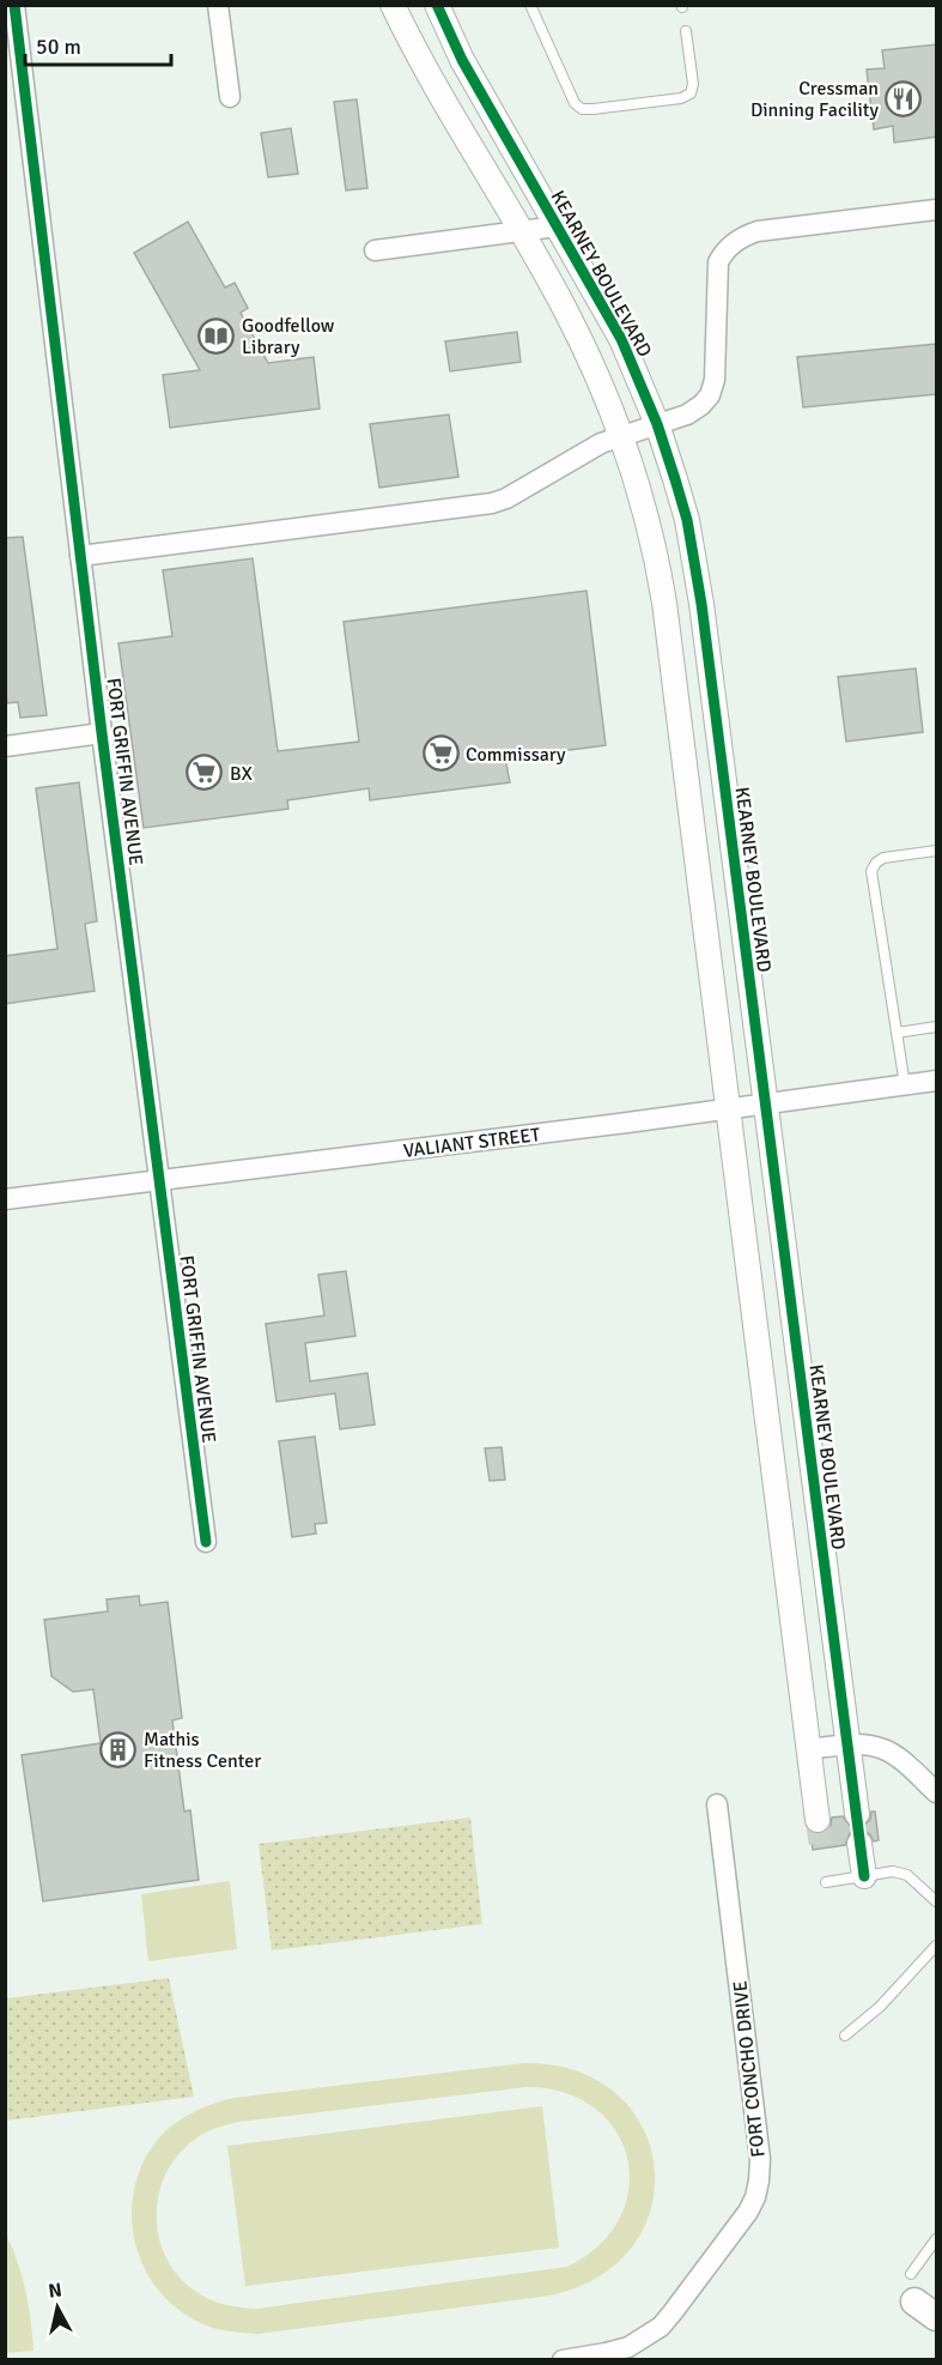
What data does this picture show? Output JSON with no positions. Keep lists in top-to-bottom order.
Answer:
{
  "streets": {
    "street": [
      "KEARNEY BOULEVARD",
      "FORT GRIFFIN AVENUE",
      "VALIANT STREET",
      "FORT CONCHO DRIVE"
    ]
  },
  "crossings": [
    ["KEARNEY BOULEVARD", "VALIANT STREET"],
    ["FORT GRIFFIN AVENUE", "VALIANT STREET"]
  ],
  "places": {
    "restaurant": ["Cressman Dinning Facility"],
    "library": ["Goodfellow Library"],
    "supermarket": ["Commissary", "BX"],
    "building": ["Mathis Fitness Center"]
  },
  "scale_bar": "50 m",
  "north": "top"
}
